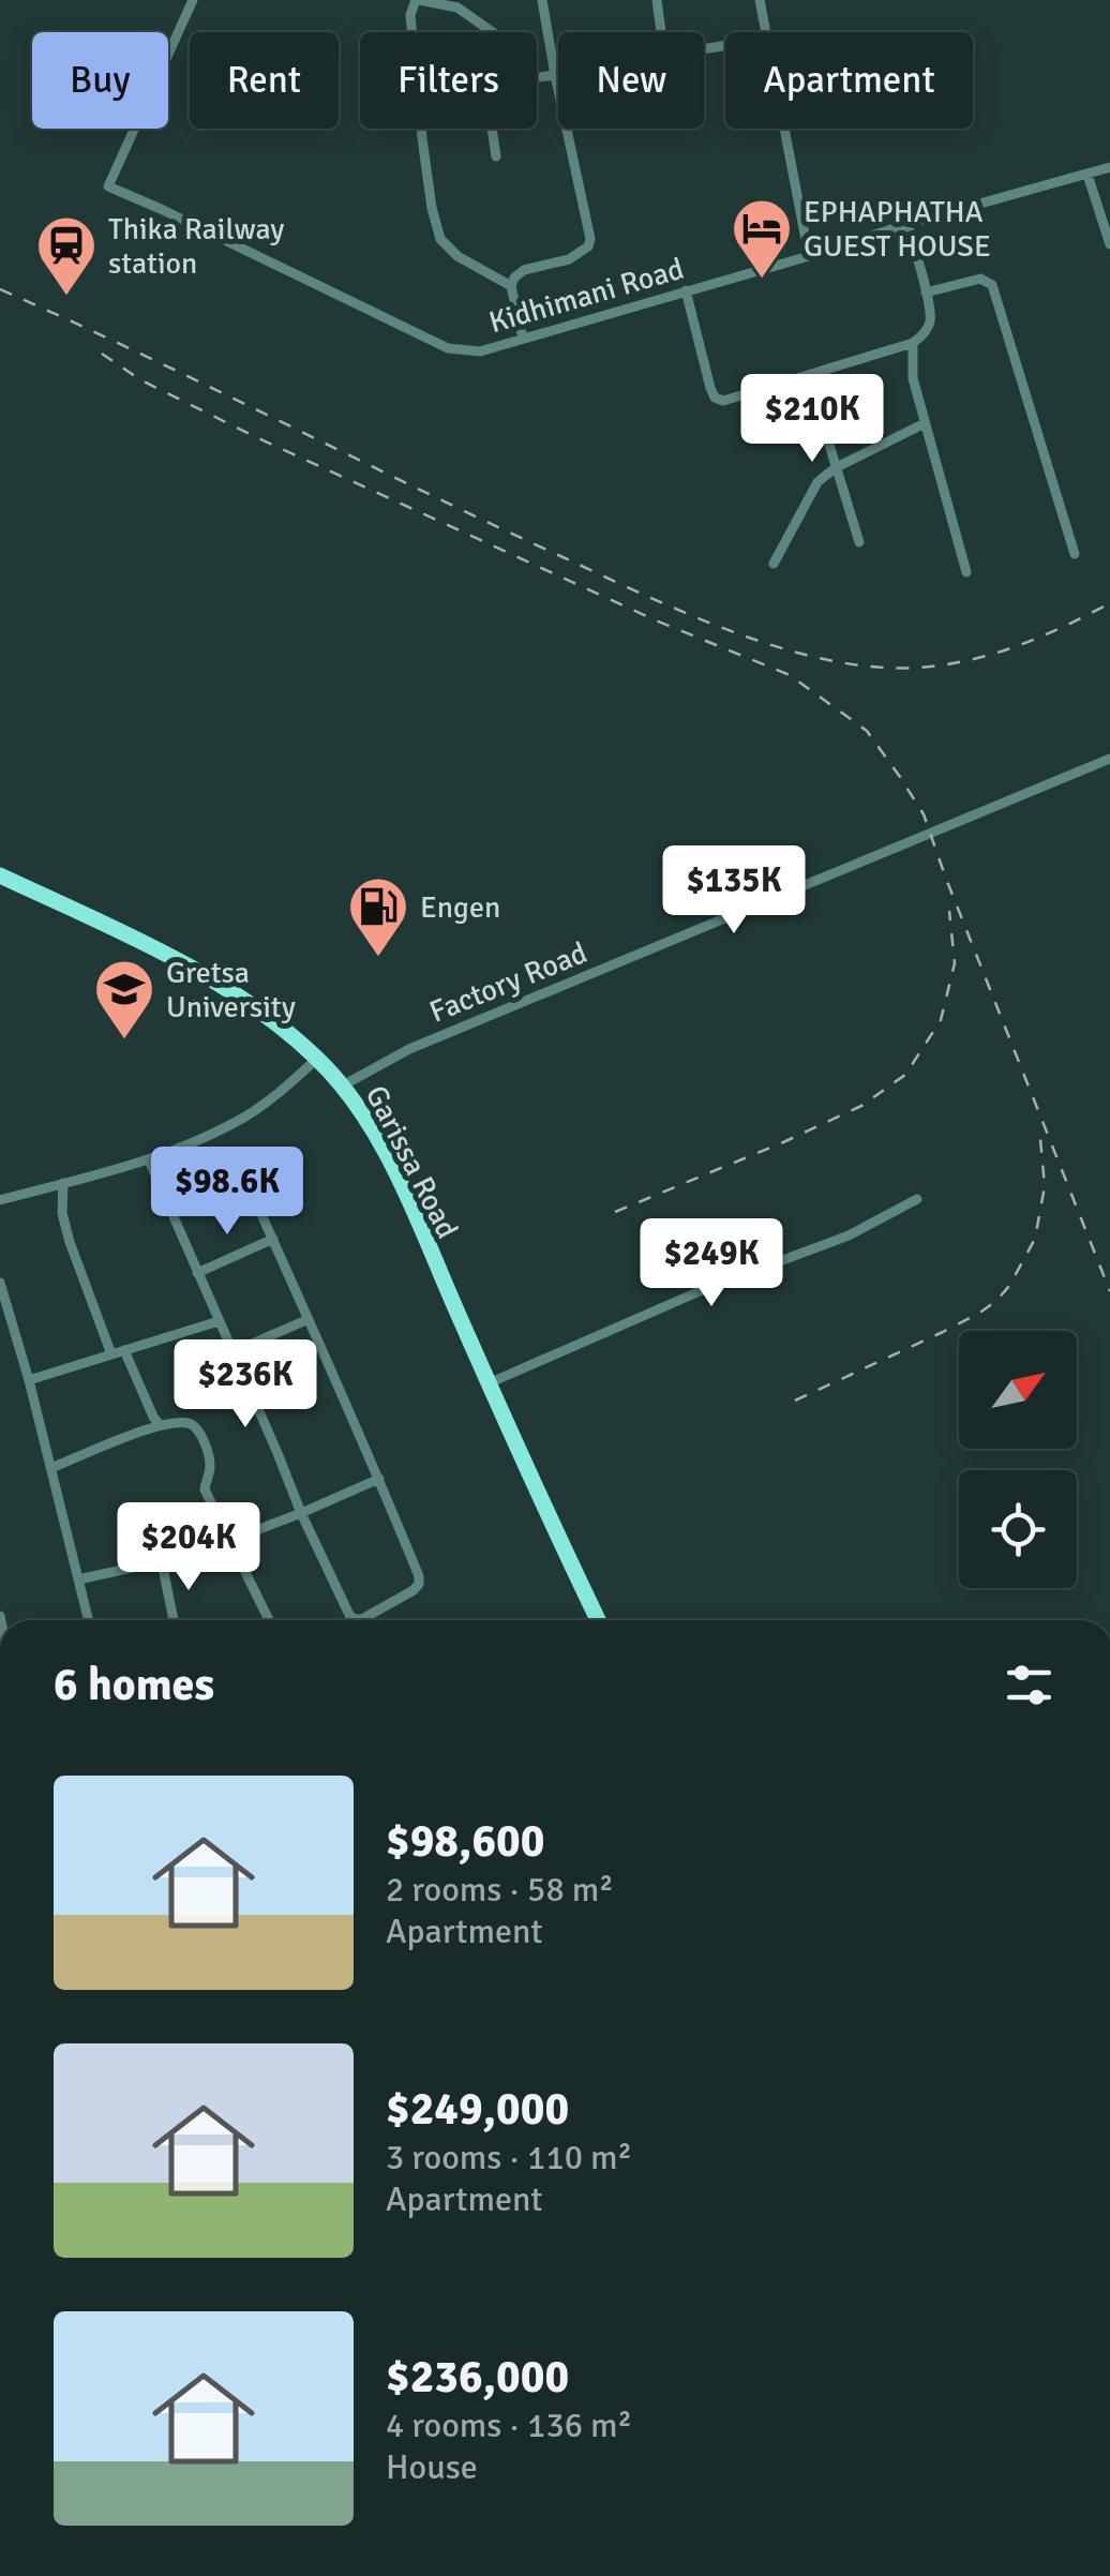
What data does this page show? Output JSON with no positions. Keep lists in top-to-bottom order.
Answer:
{
  "streets": {
    "highway": ["Garissa Road"],
    "street": ["Kidhimani Road", "Factory Road"]
  },
  "crossings": [
    ["Factory Road", "Garissa Road"]
  ],
  "places": {
    "hotel": ["EPHAPHATHA GUEST HOUSE"],
    "station": ["Thika Railway station"],
    "fuel station": ["Engen"],
    "school or university": ["Gretsa University"]
  },
  "north": "top right",
  "page": {
    "chip": [
      "Buy",
      "Rent",
      "Filters",
      "New",
      "Apartment"
    ],
    "price": [
      "$210K",
      "$135K",
      "$98.6K",
      "$249K",
      "$236K",
      "$204K"
    ],
    "heading": "6 homes",
    "list": [
      {
        "name": "$98,600",
        "note": "2 rooms · 58 m² · Apartment"
      },
      {
        "name": "$249,000",
        "note": "3 rooms · 110 m² · Apartment"
      },
      {
        "name": "$236,000",
        "note": "4 rooms · 136 m² · House"
      }
    ]
  }
}
